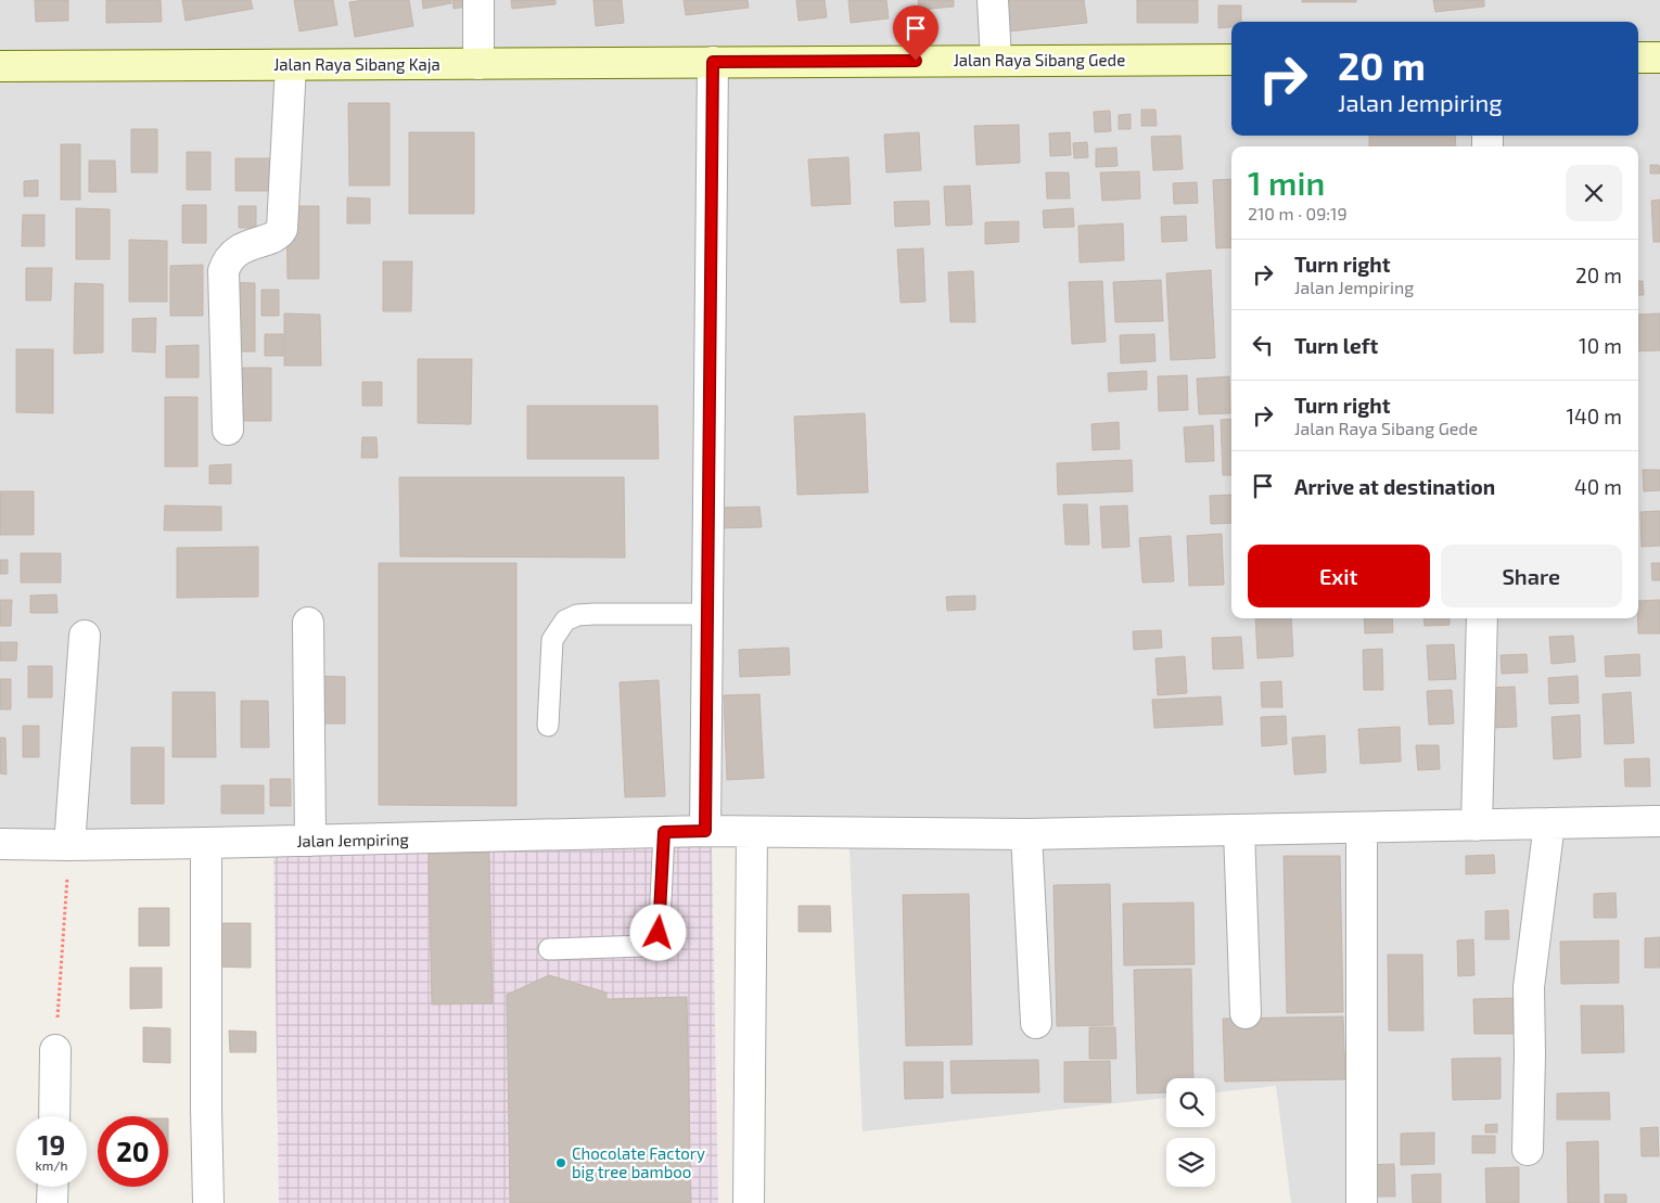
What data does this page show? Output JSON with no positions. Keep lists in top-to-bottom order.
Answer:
{
  "streets": {
    "main road": ["Jalan Raya Sibang Gede", "Jalan Raya Sibang Kaja"],
    "street": ["Jalan Jempiring"]
  },
  "crossings": [
    ["Jalan Raya Sibang Gede", "Jalan Raya Sibang Kaja"]
  ],
  "places": ["Chocolate Factory big tree bamboo"],
  "page": {
    "turn": ["20 m", "Jalan Jempiring"],
    "heading": ["1 min", "210 m · 09:19"],
    "list": [
      {
        "name": "Turn right",
        "note": "Jalan Jempiring",
        "value": "20 m"
      },
      {
        "name": "Turn left",
        "value": "10 m"
      },
      {
        "name": "Turn right",
        "note": "Jalan Raya Sibang Gede",
        "value": "140 m"
      },
      {
        "name": "Arrive at destination",
        "value": "40 m"
      }
    ],
    "buttons": ["Exit", "Share"],
    "speed": "19 km/h",
    "limit": "20"
  }
}
